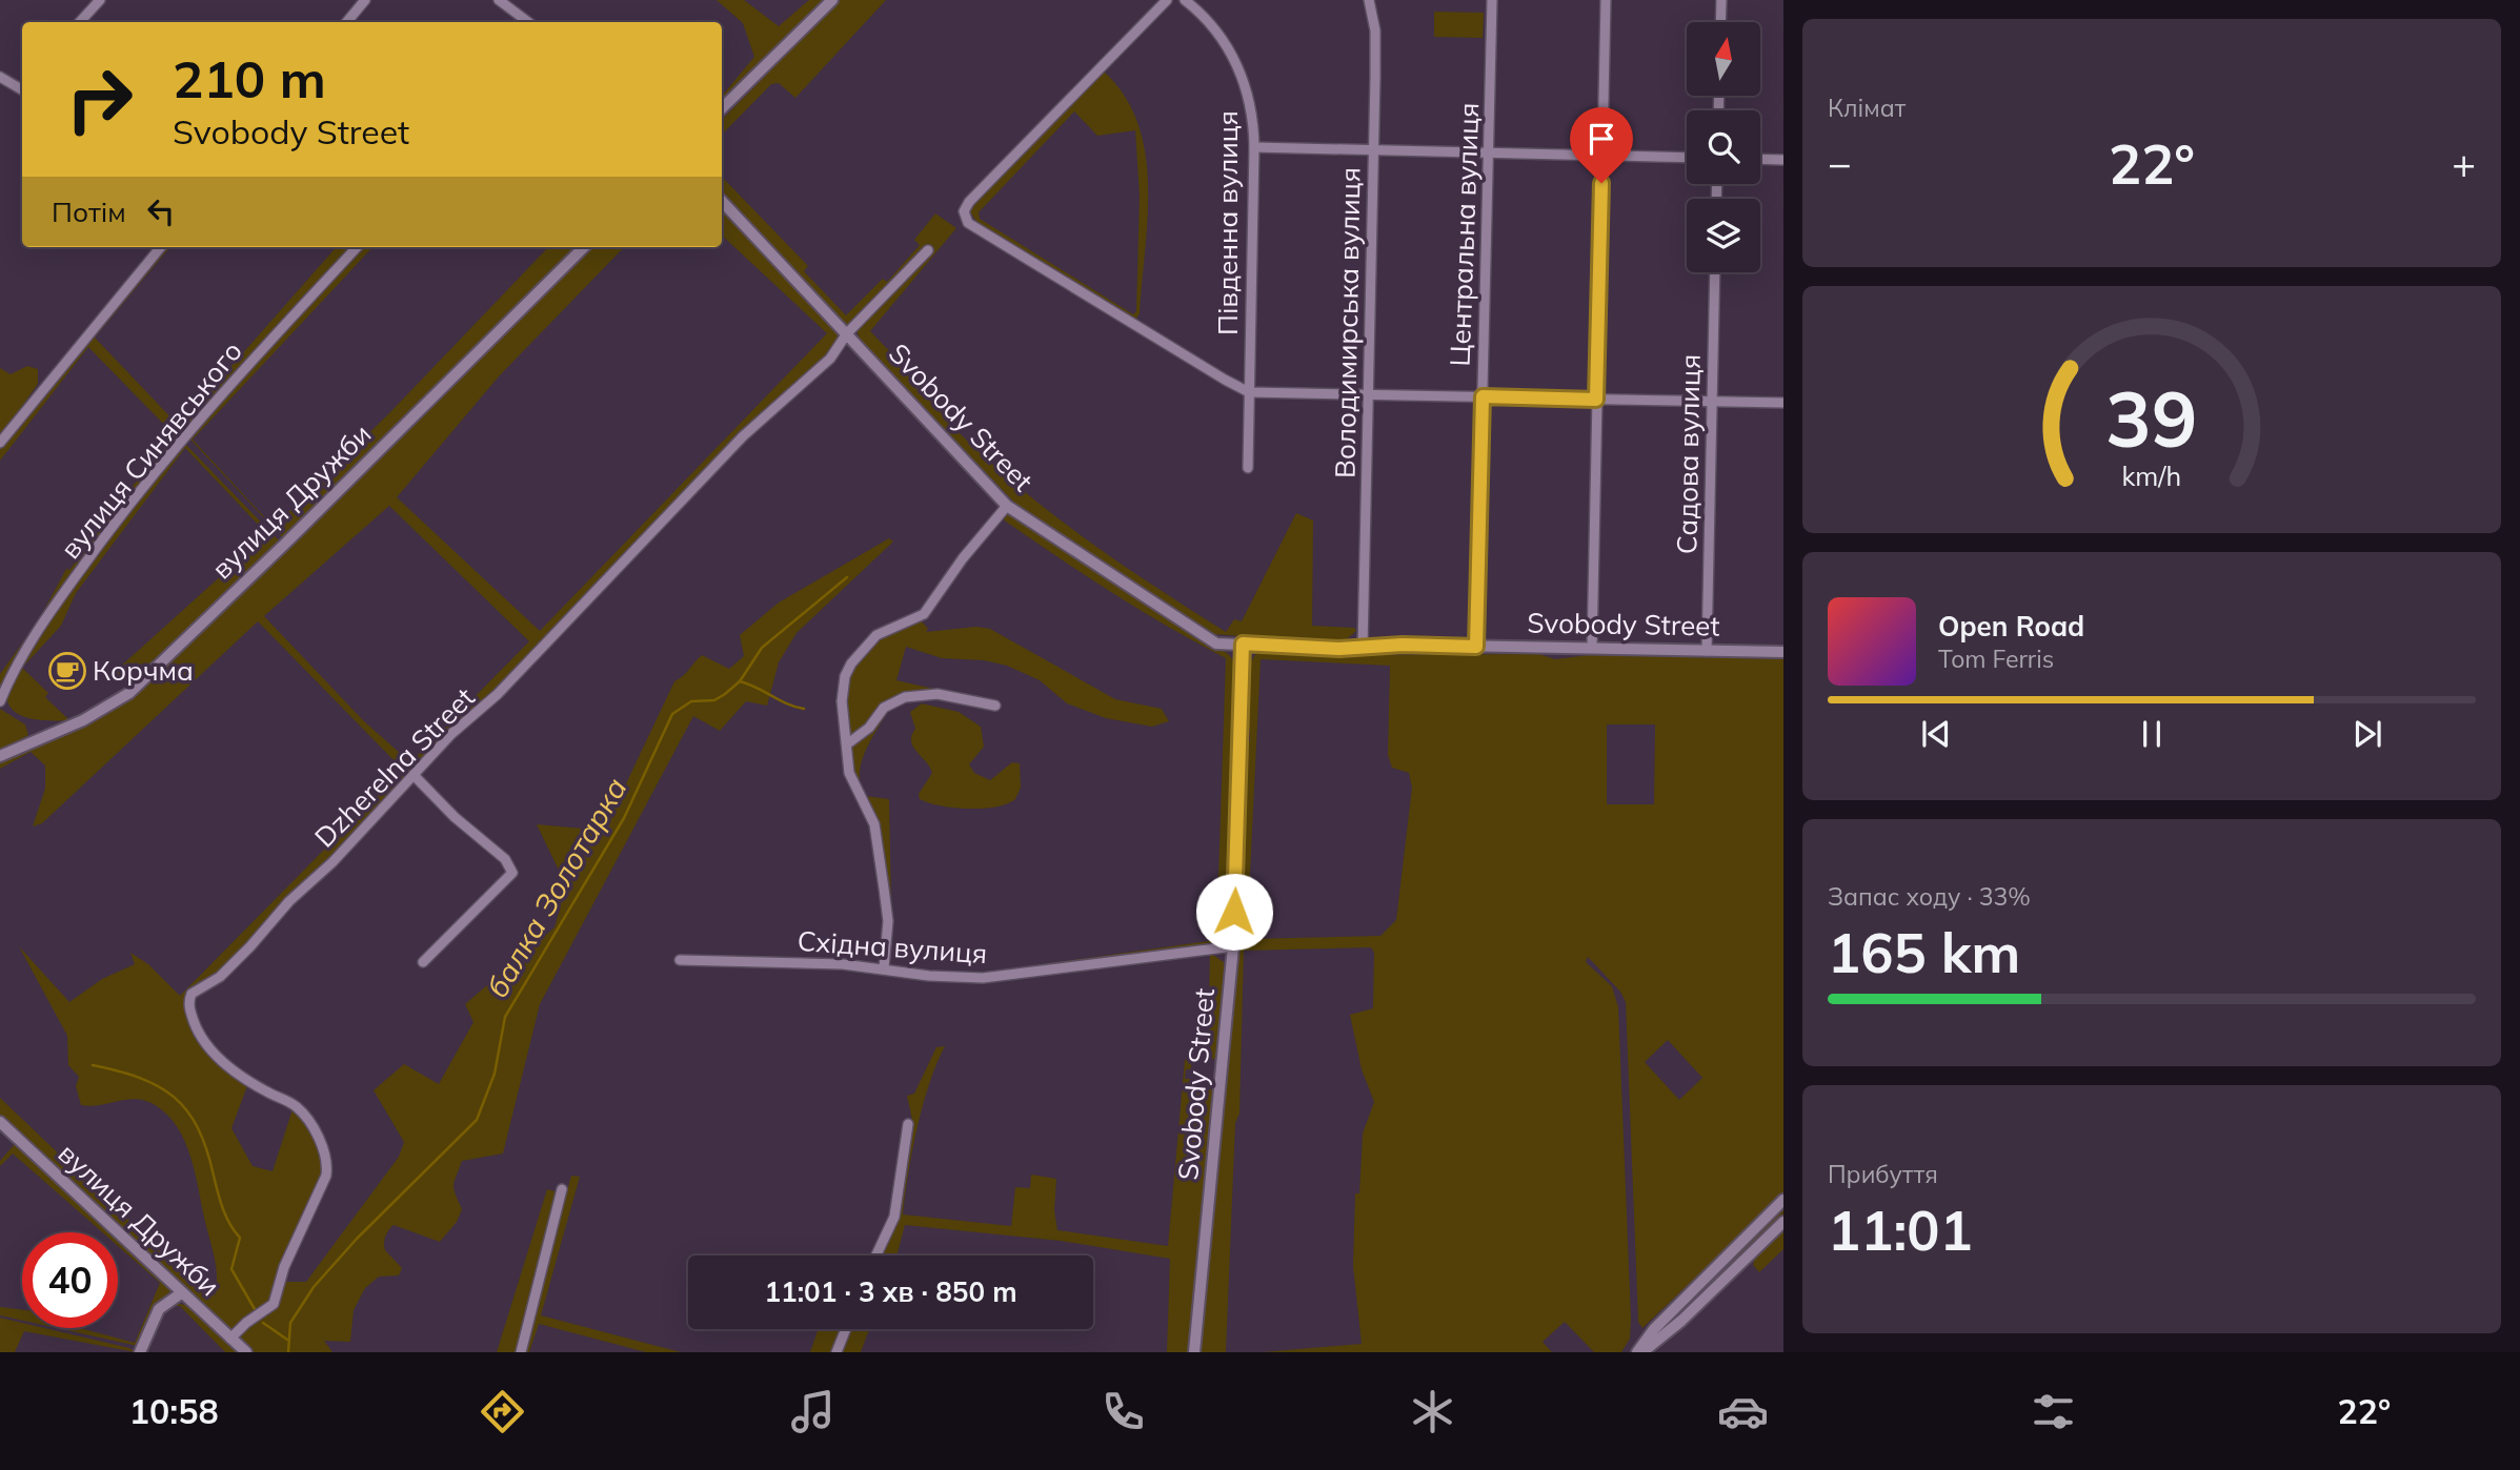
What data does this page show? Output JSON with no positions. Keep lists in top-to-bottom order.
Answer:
{
  "streets": {
    "street": [
      "Південна вулиця",
      "Центральна вулиця",
      "Володимирська вулиця",
      "Svobody Street",
      "вулиця Синявського",
      "Садова вулиця",
      "вулиця Дружби",
      "Dzherelna Street",
      "Східна вулиця"
    ]
  },
  "crossings": [
    ["Центральна вулиця", "Svobody Street"],
    ["Володимирська вулиця", "Svobody Street"],
    ["Svobody Street", "Садова вулиця"],
    ["Svobody Street", "Dzherelna Street"],
    ["Svobody Street", "Східна вулиця"],
    ["вулиця Дружби", "Dzherelna Street"]
  ],
  "water": ["балка Золотарка"],
  "places": {
    "cafe": ["Корчма"]
  },
  "north": "top",
  "page": {
    "tile": [
      "Клімат",
      ["Запас ходу · 33%", "165 km"],
      ["Прибуття", "11:01"]
    ],
    "turn": ["210 m", "Svobody Street"],
    "heat": ["−", "22°", "+"],
    "then": "Потім",
    "song": ["Open Road", "Tom Ferris"],
    "limit": "40",
    "trip": "11:01 · 3 хв · 850 m",
    "tabs": ["10:58", "22°"],
    "gauge": ["39", "km/h"]
  }
}
